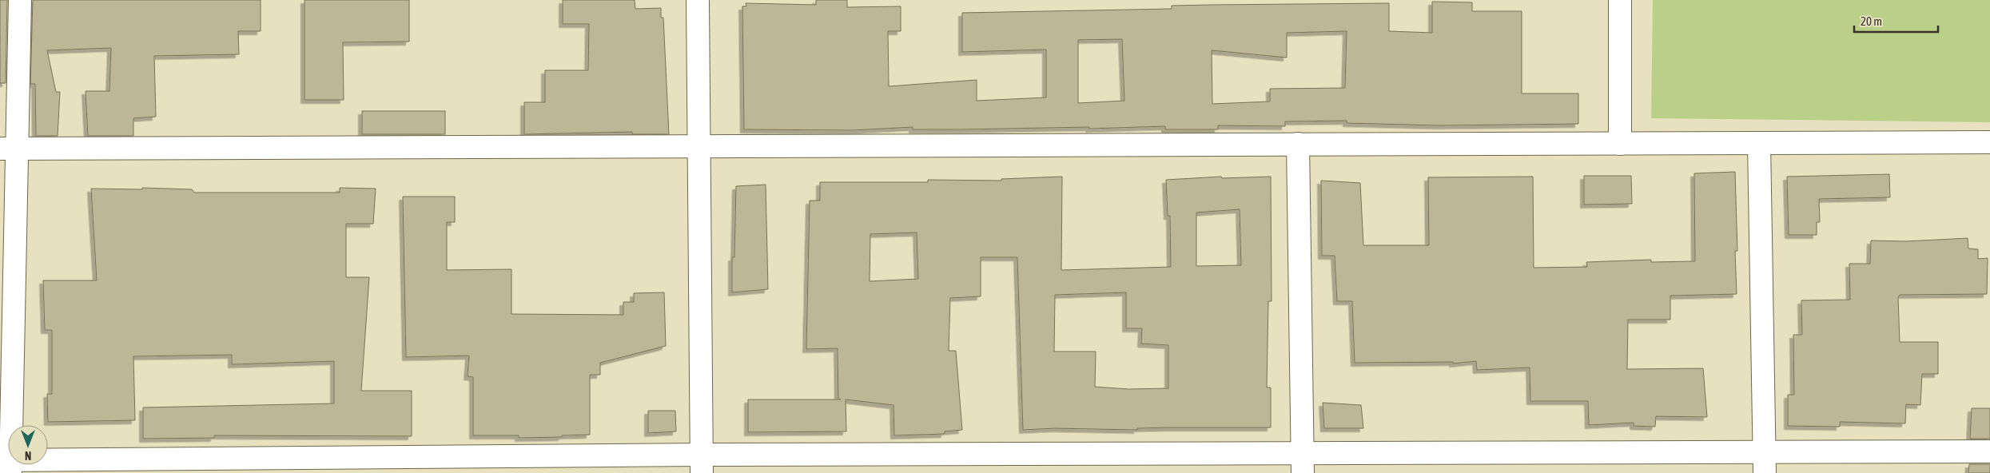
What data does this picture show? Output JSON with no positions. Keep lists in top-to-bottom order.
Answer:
{
  "scale_bar": "20 m",
  "north": "bottom"
}
